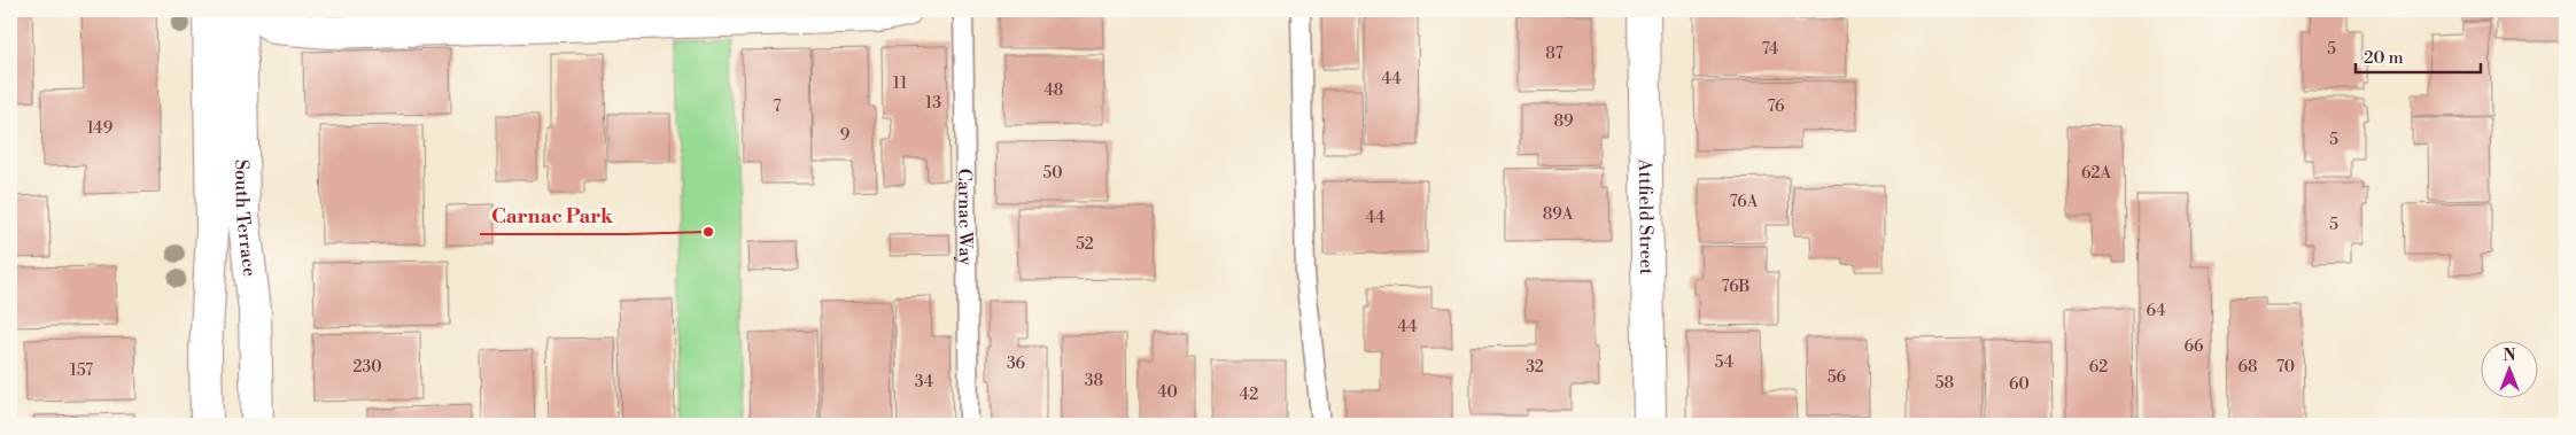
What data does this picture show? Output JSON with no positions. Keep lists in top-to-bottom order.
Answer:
{
  "streets": {
    "street": ["South Terrace", "Attfield Street"],
    "lane": ["Carnac Way"]
  },
  "places": ["Carnac Park"],
  "house_numbers": [
    "74",
    "5",
    "87",
    "44",
    "11",
    "48",
    "13",
    "7",
    "76",
    "89",
    "149",
    "9",
    "5",
    "50",
    "62A",
    "76A",
    "89A",
    "44",
    "5",
    "52",
    "76B",
    "64",
    "44",
    "66",
    "54",
    "36",
    "230",
    "32",
    "62",
    "68",
    "70",
    "157",
    "56",
    "38",
    "34",
    "58",
    "60",
    "40",
    "42"
  ],
  "scale_bar": "20 m",
  "north": "top"
}
